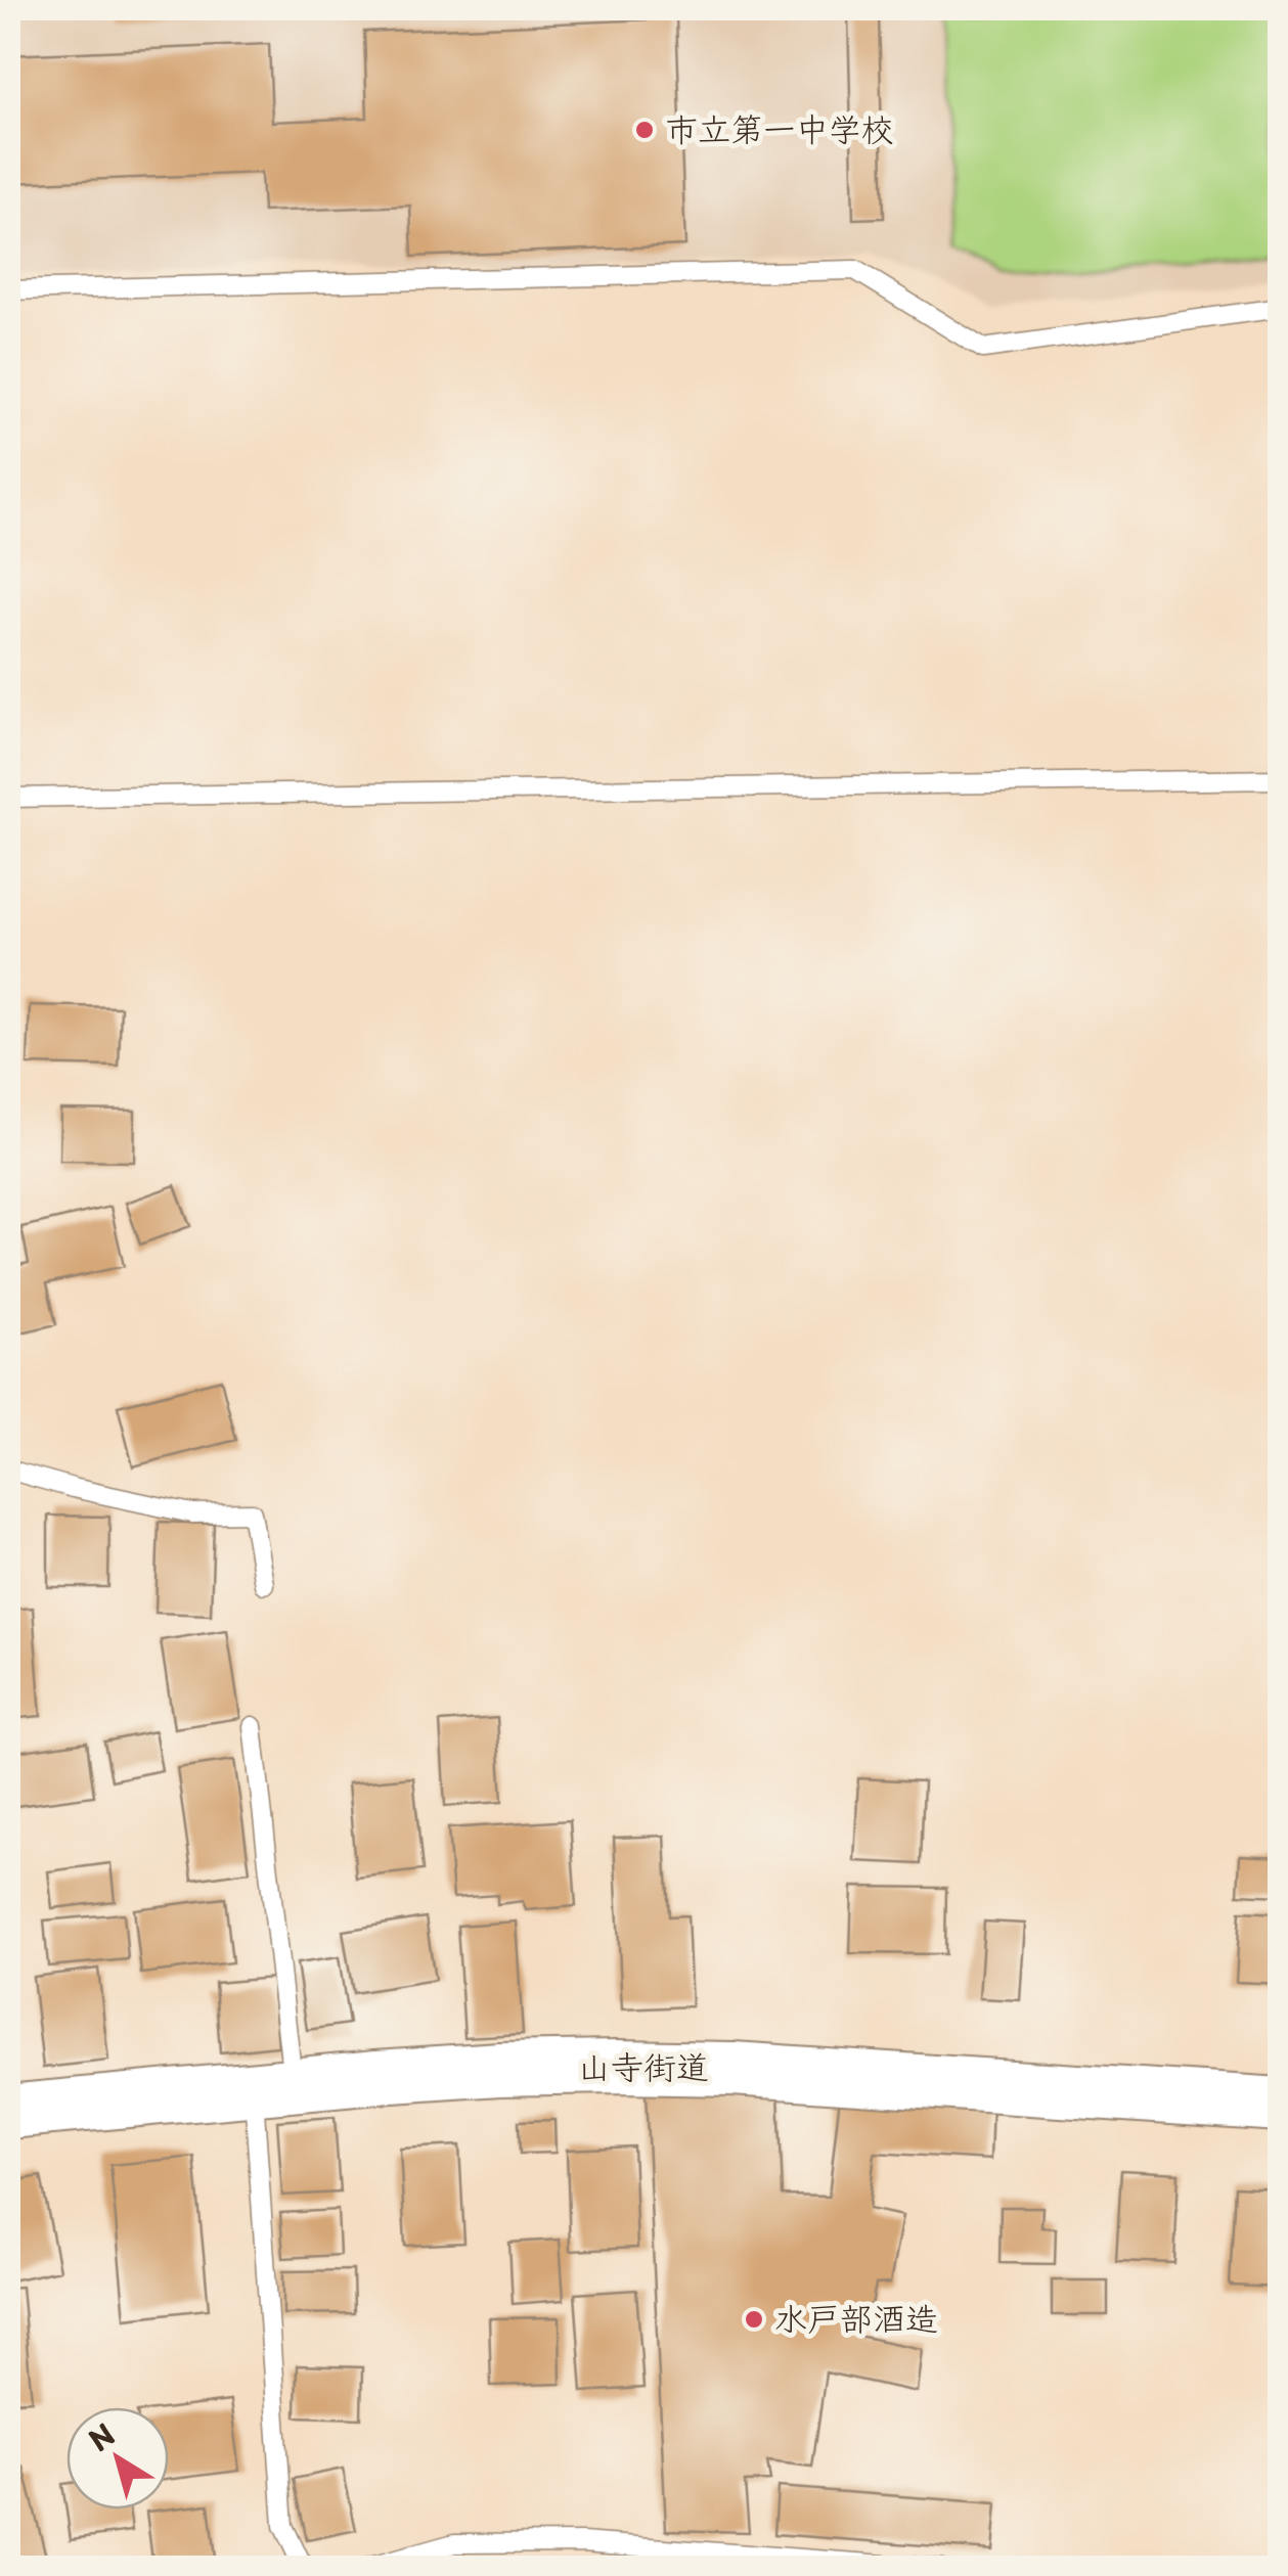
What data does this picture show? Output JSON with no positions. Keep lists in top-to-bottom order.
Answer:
{
  "streets": {
    "main road": ["山寺街道"]
  },
  "places": ["市立第一中学校", "水戸部酒造"],
  "north": "top left"
}
